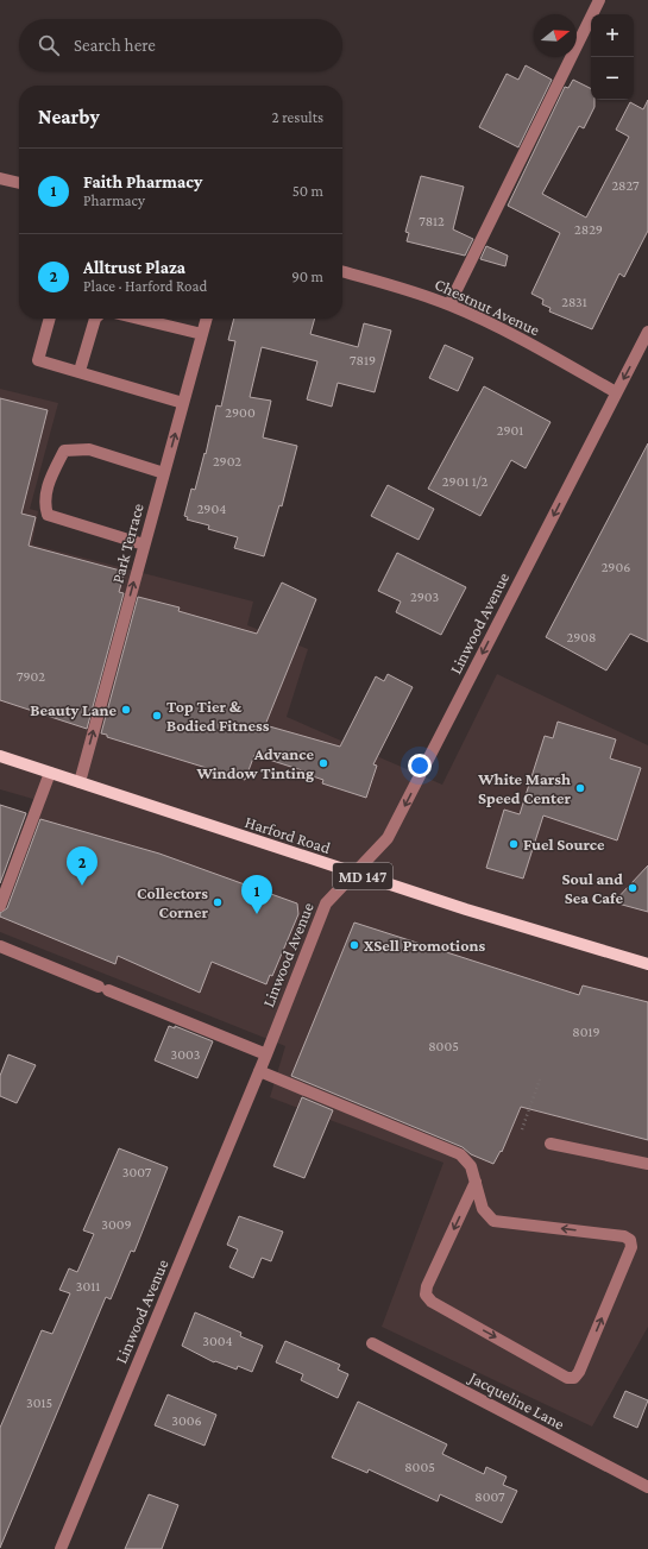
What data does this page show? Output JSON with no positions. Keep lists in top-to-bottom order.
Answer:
{
  "streets": {
    "main road": ["Harford Road", "MD 147"],
    "street": [
      "Chestnut Avenue",
      "Park Terrace",
      "Linwood Avenue",
      "Jacqueline Lane"
    ]
  },
  "crossings": [
    ["Chestnut Avenue", "Linwood Avenue"],
    ["Park Terrace", "Harford Road"],
    ["Linwood Avenue", "Harford Road"]
  ],
  "one_way": ["Park Terrace", "Linwood Avenue"],
  "places": [
    "Beauty Lane",
    "Top Tier & Bodied Fitness",
    "Advance Window Tinting",
    "White Marsh Speed Center",
    "Fuel Source",
    "Soul and Sea Cafe",
    "Collectors Corner",
    "XSell Promotions"
  ],
  "house_numbers": [
    "2827",
    "7812",
    "2829",
    "2831",
    "7819",
    "2900",
    "2901",
    "2902",
    "2901 1/2",
    "2904",
    "2906",
    "2903",
    "2908",
    "7902",
    "8019",
    "8005",
    "3003",
    "3007",
    "3009",
    "3011",
    "3004",
    "3015",
    "3006",
    "8005",
    "8007"
  ],
  "north": "right",
  "page": {
    "map_buttons": ["+", "−"],
    "search": "Search here",
    "heading": ["Nearby", "2 results"],
    "list": [
      {
        "mark": "1",
        "name": "Faith Pharmacy",
        "note": "Pharmacy",
        "value": "50 m"
      },
      {
        "mark": "2",
        "name": "Alltrust Plaza",
        "note": "Place · Harford Road",
        "value": "90 m"
      }
    ],
    "pins": ["2", "1"]
  }
}
